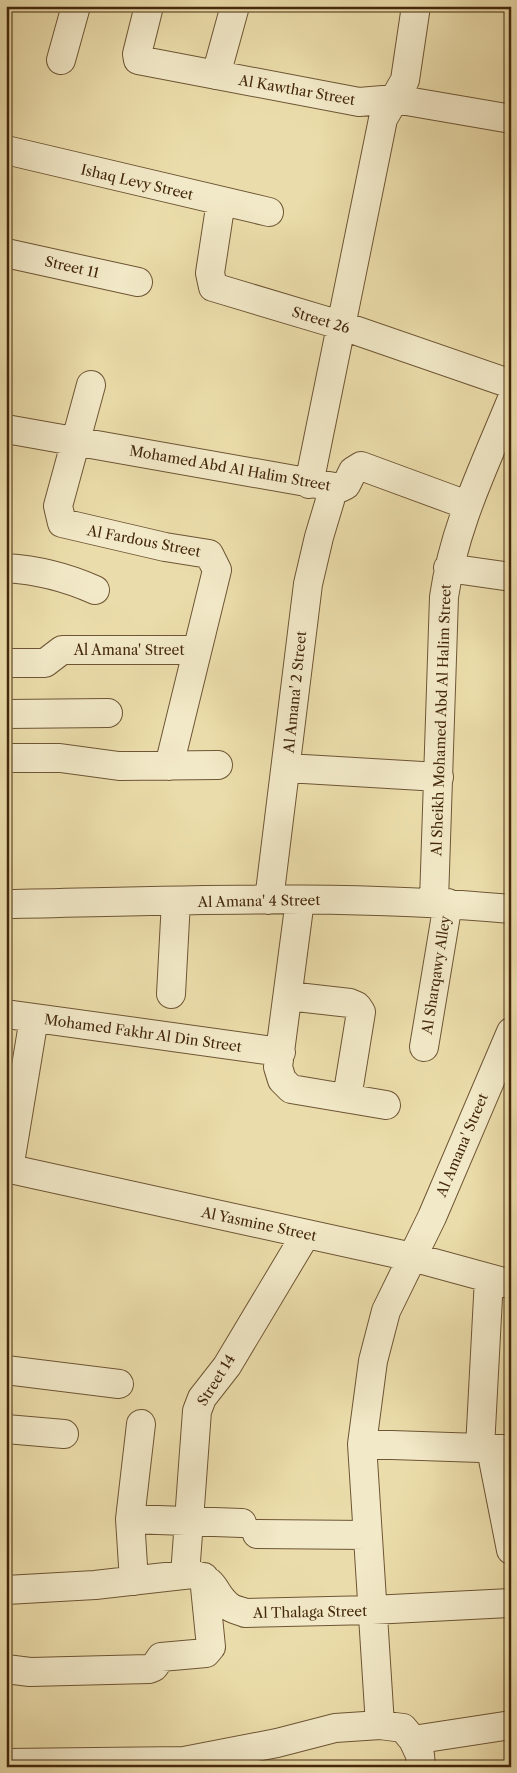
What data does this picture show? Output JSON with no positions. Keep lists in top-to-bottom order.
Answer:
{
  "streets": {
    "street": [
      "Al Kawthar Street",
      "Ishaq Levy Street",
      "Street 11",
      "Street 26",
      "Mohamed Abd Al Halim Street",
      "Al Fardous Street",
      "Al Amana' Street",
      "Al Amana' 2 Street",
      "Al Sheikh Mohamed Abd Al Halim Street",
      "Al Amana' 4 Street",
      "Al Sharqawy Alley",
      "Mohamed Fakhr Al Din Street",
      "Al Yasmine Street",
      "Street 14",
      "Al Thalaga Street"
    ]
  },
  "crossings": [
    ["Al Kawthar Street", "Al Amana' 2 Street"],
    ["Ishaq Levy Street", "Street 26"],
    ["Street 26", "Al Amana' 2 Street"],
    ["Mohamed Abd Al Halim Street", "Al Fardous Street"],
    ["Mohamed Abd Al Halim Street", "Al Amana' 2 Street"],
    ["Mohamed Abd Al Halim Street", "Al Sheikh Mohamed Abd Al Halim Street"],
    ["Al Fardous Street", "Al Amana' Street"],
    ["Al Amana' Street", "Al Yasmine Street"],
    ["Al Amana' Street", "Al Thalaga Street"],
    ["Al Amana' 2 Street", "Al Amana' 4 Street"],
    ["Al Sheikh Mohamed Abd Al Halim Street", "Al Amana' 4 Street"],
    ["Al Sheikh Mohamed Abd Al Halim Street", "Al Sharqawy Alley"],
    ["Al Amana' 4 Street", "Al Sharqawy Alley"],
    ["Al Yasmine Street", "Street 14"],
    ["Street 14", "Al Thalaga Street"]
  ]
}
